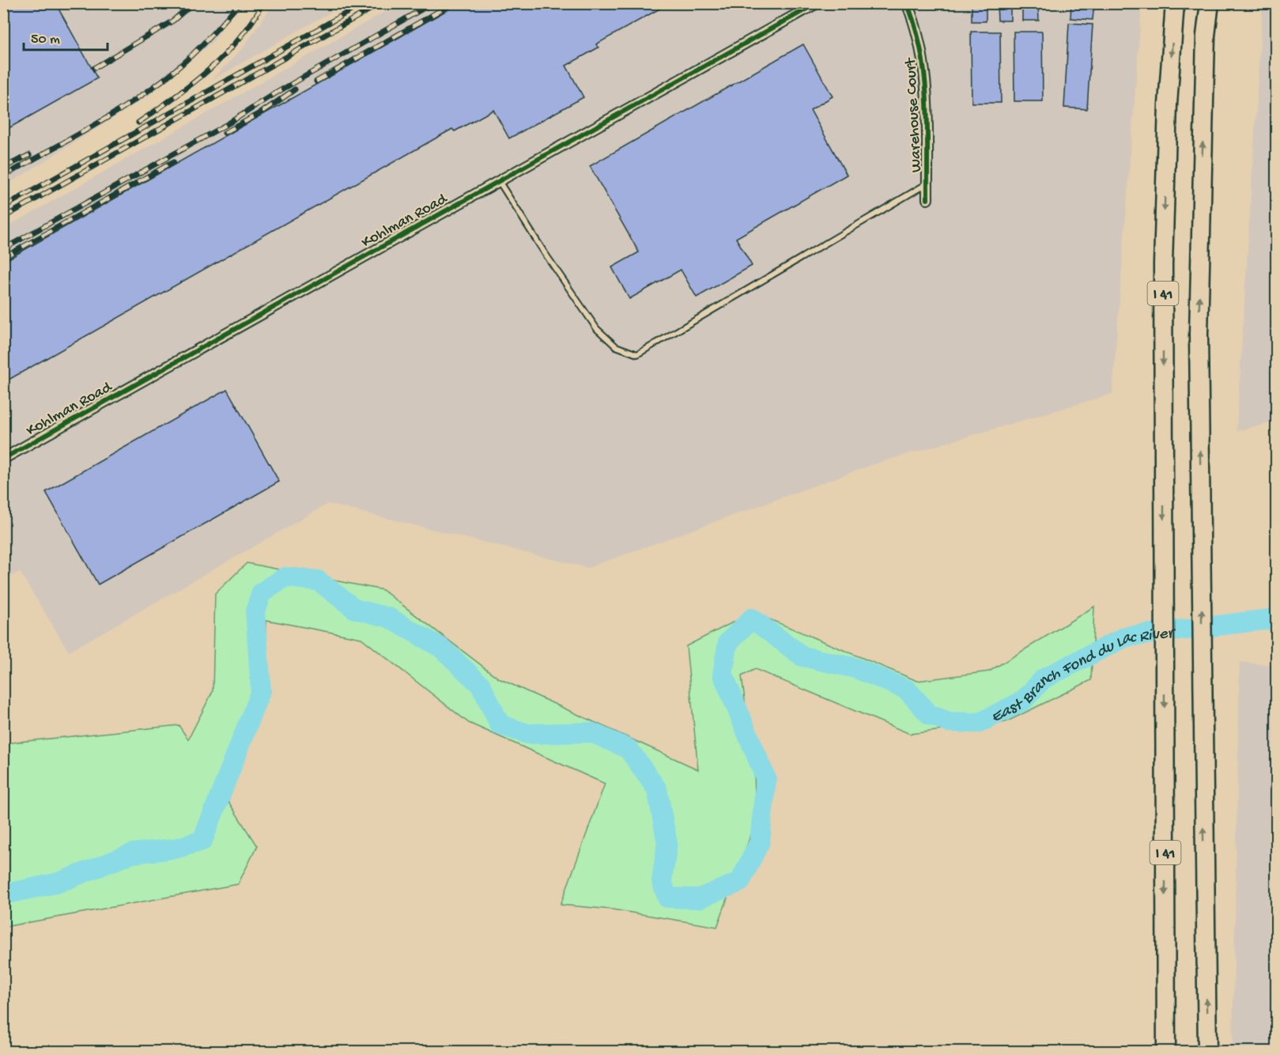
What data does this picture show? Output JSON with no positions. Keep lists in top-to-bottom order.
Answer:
{
  "streets": {
    "highway": ["I 41"],
    "street": ["Warehouse Court", "Kohlman Road"]
  },
  "water": ["East Branch Fond du Lac River"],
  "scale_bar": "50 m"
}
